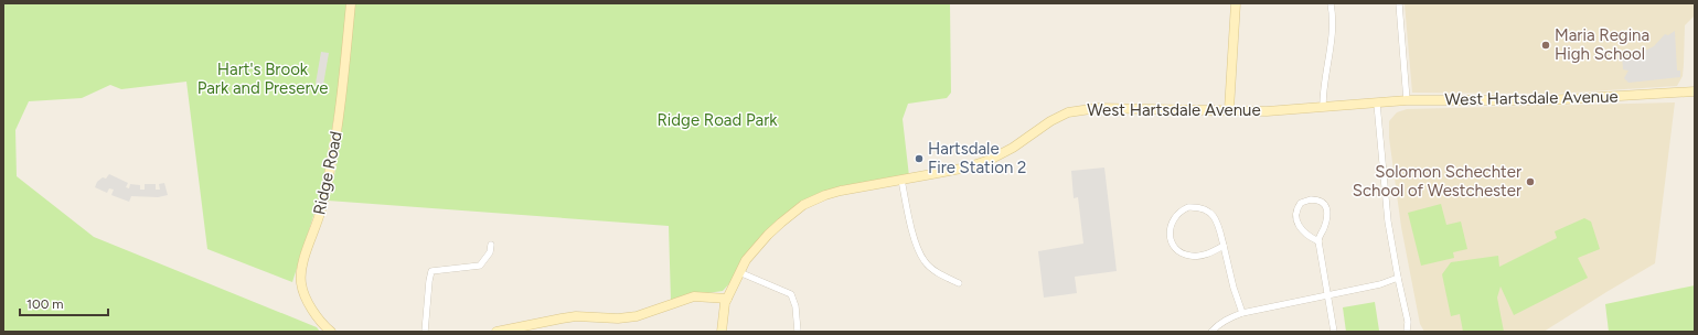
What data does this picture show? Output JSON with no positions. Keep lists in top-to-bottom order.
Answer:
{
  "streets": {
    "main road": ["West Hartsdale Avenue", "Ridge Road"]
  },
  "parks": ["Hart's Brook Park and Preserve", "Ridge Road Park"],
  "places": ["Maria Regina High School", "Hartsdale Fire Station 2", "Solomon Schechter School of Westchester"],
  "scale_bar": "100 m"
}
